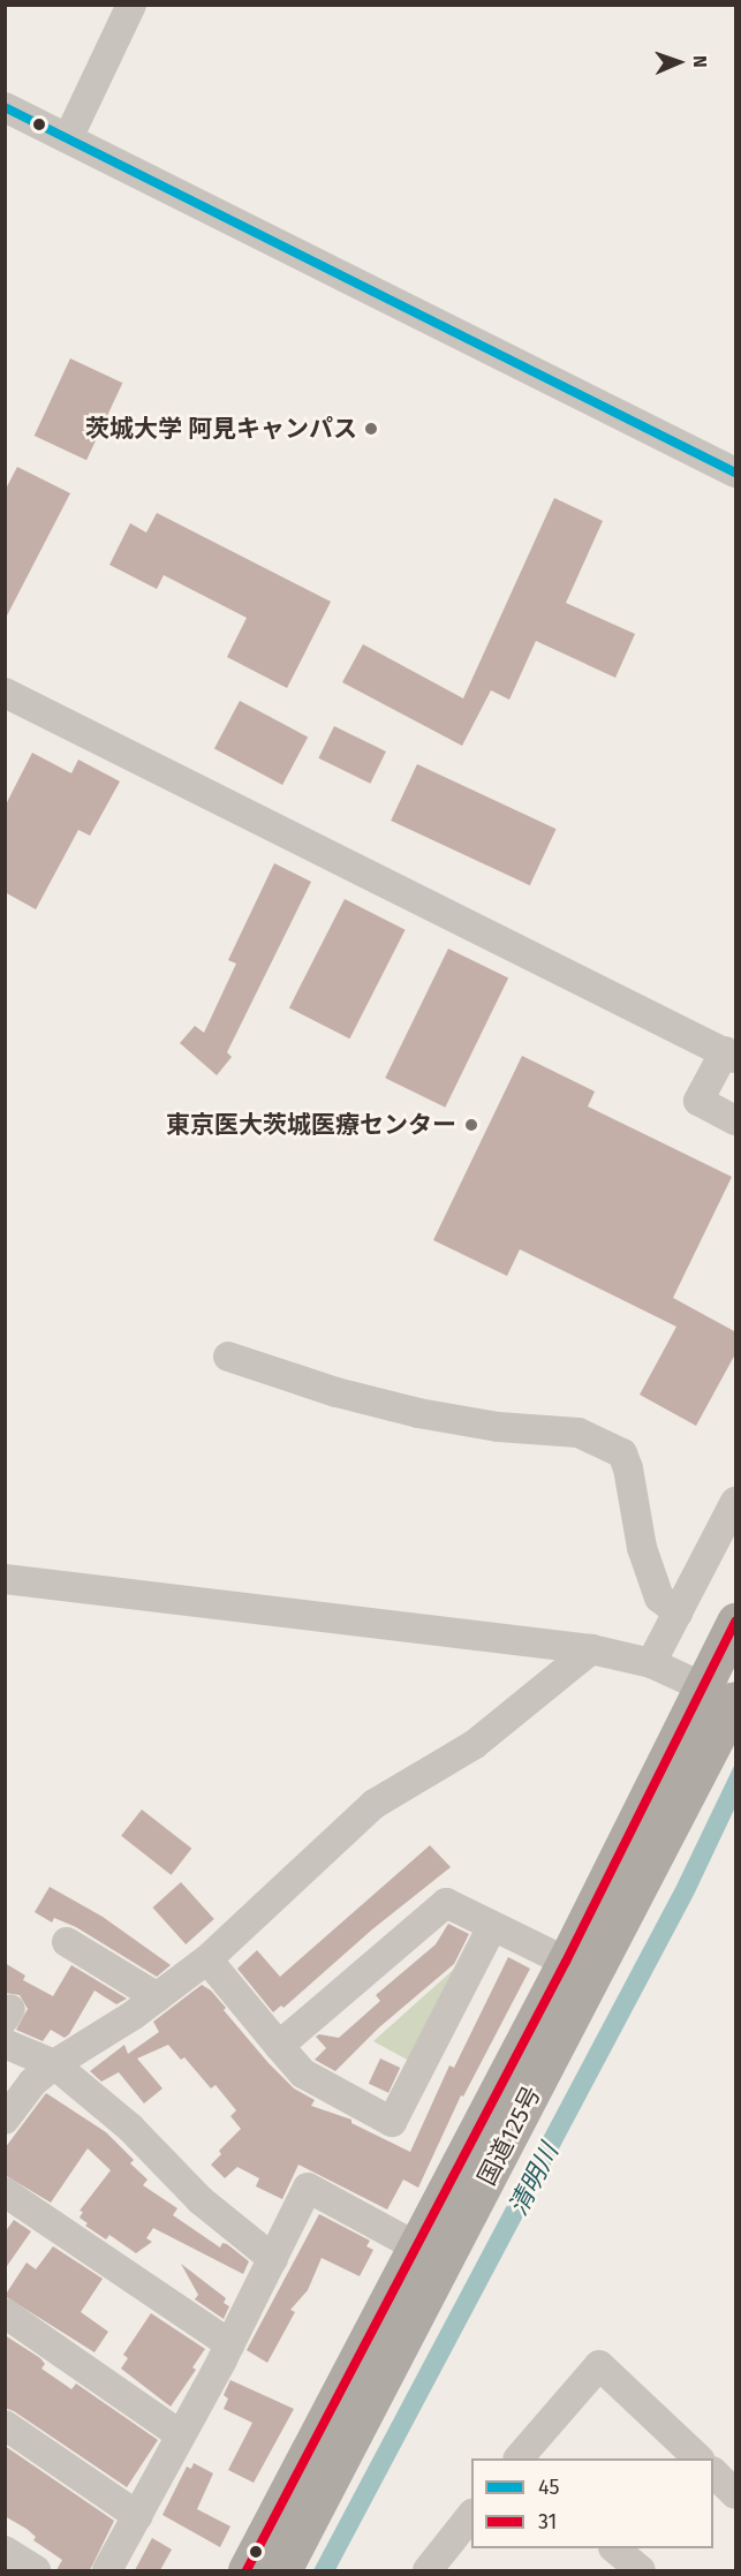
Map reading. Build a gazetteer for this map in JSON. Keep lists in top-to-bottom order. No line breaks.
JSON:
{"streets":{"highway":["国道125号"]},"water":["清明川"],"places":["茨城大学 阿見キャンパス","東京医大茨城医療センター"],"lines":["transit line 45","transit line 31"],"legend":["45","31"],"north":"right"}
